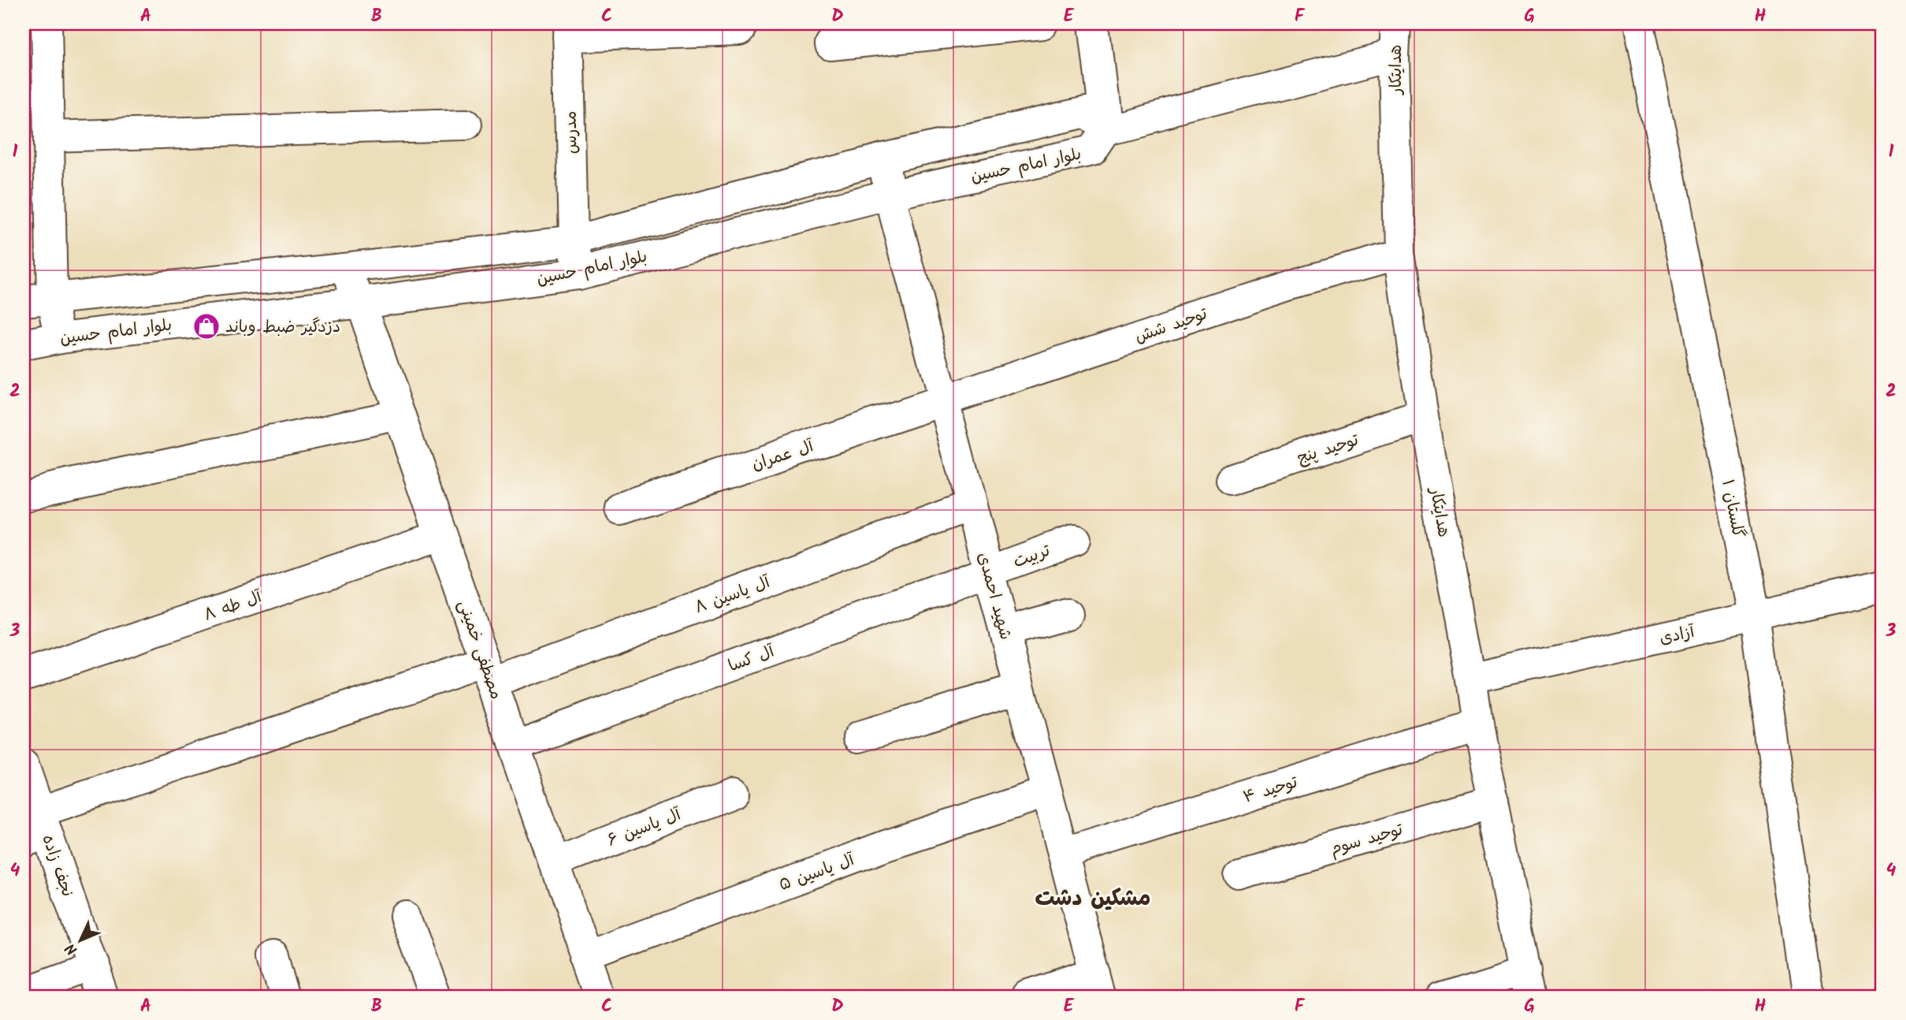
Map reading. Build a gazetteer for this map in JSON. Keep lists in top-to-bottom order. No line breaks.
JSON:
{"streets":{"street":["هدایتکار","مدرس","بلوار امام حسین","توحید شش","توحید پنج","آل عمران","گلستان ۱","تربیت","آل یاسین ۸","شهید احمدی","آل طه ۸","آزادی","مصطفی خمینی","آل کسا","توحید ۴","آل یاسین ۶","توحید سوم","نجف زاده","آل یاسین ۵"]},"crossings":[["هدایتکار","توحید شش"],["هدایتکار","توحید پنج"],["هدایتکار","آزادی"],["هدایتکار","توحید ۴"],["هدایتکار","توحید سوم"],["مدرس","بلوار امام حسین"],["بلوار امام حسین","شهید احمدی"],["بلوار امام حسین","مصطفی خمینی"],["توحید شش","آل عمران"],["توحید شش","شهید احمدی"],["آل عمران","شهید احمدی"],["گلستان ۱","آزادی"],["تربیت","شهید احمدی"],["تربیت","آل کسا"],["آل یاسین ۸","شهید احمدی"],["آل یاسین ۸","مصطفی خمینی"],["آل یاسین ۸","نجف زاده"],["شهید احمدی","آل کسا"],["شهید احمدی","توحید ۴"],["شهید احمدی","آل یاسین ۵"],["آل طه ۸","مصطفی خمینی"],["مصطفی خمینی","آل کسا"],["مصطفی خمینی","آل یاسین ۶"],["مصطفی خمینی","آل یاسین ۵"]],"districts":["مشکین دشت"],"places":{"shop":["دزدگیر ضبط وباند"]},"north":"bottom left","grid":{"columns":["A","B","C","D","E","F","G","H"],"rows":["1","2","3","4"]}}
